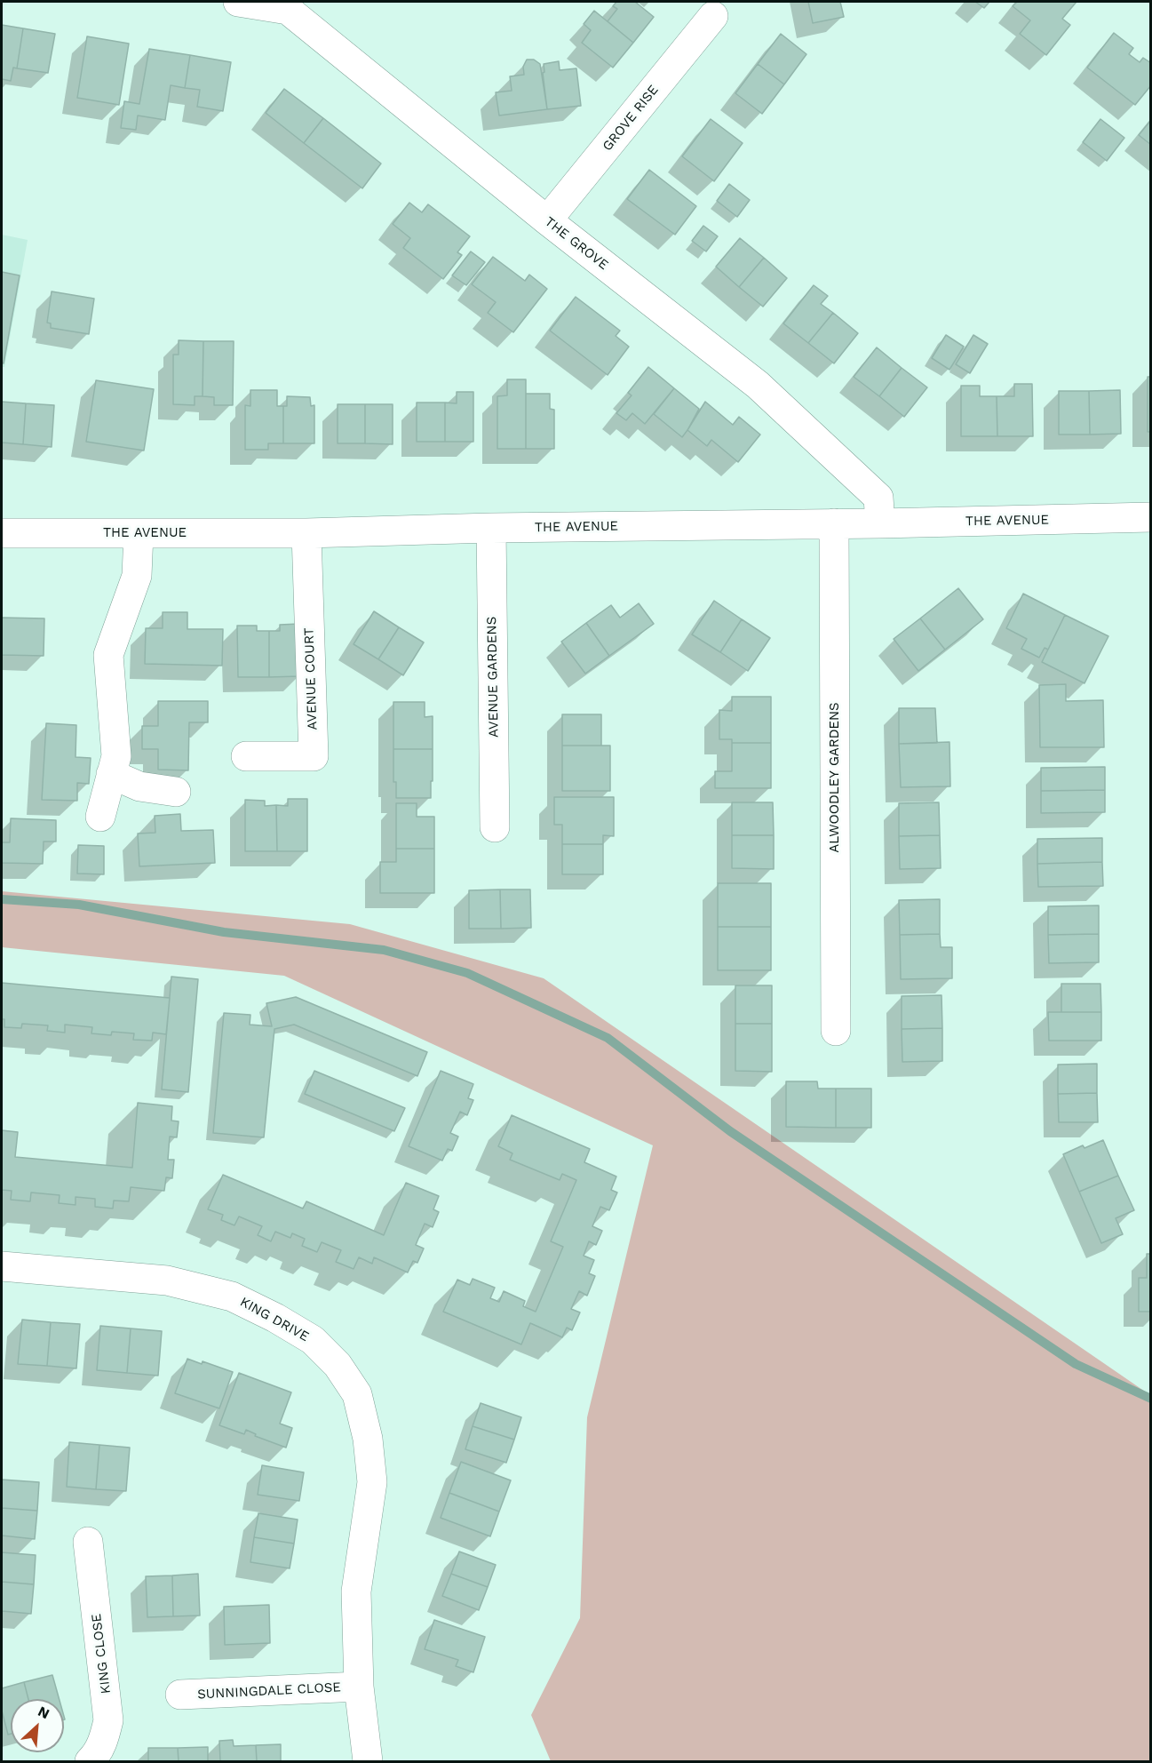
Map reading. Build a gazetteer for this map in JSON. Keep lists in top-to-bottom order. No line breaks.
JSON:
{"streets":{"street":["GROVE RISE","THE GROVE","THE AVENUE","AVENUE GARDENS","AVENUE COURT","ALWOODLEY GARDENS","KING DRIVE","KING CLOSE","SUNNINGDALE CLOSE"]},"crossings":[["GROVE RISE","THE GROVE"],["THE GROVE","THE AVENUE"],["THE AVENUE","AVENUE GARDENS"],["THE AVENUE","AVENUE COURT"],["THE AVENUE","ALWOODLEY GARDENS"],["KING DRIVE","SUNNINGDALE CLOSE"]],"north":"top right"}
